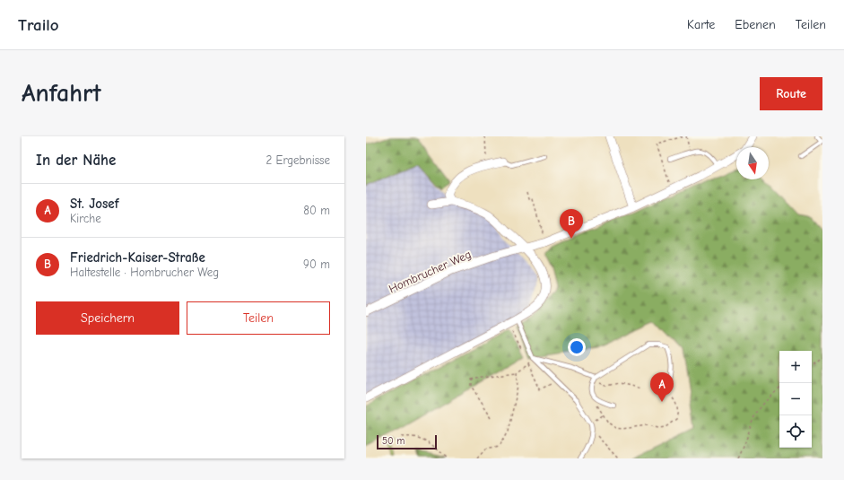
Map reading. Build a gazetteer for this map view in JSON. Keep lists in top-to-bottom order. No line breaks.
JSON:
{"streets":{"street":["Hombrucher Weg"]},"scale_bar":"50 m","north":"bottom","page":{"header":"Trailo","nav":["Karte","Ebenen","Teilen"],"buttons":["Route",["Speichern","Teilen"]],"title":"Anfahrt","heading":["In der Nähe","2 Ergebnisse"],"list":[{"mark":"A","name":"St. Josef","note":"Kirche","value":"80 m"},{"mark":"B","name":"Friedrich-Kaiser-Straße","note":"Haltestelle · Hombrucher Weg","value":"90 m"}],"pins":["B","A"],"map_buttons":["+","−"],"scale":"50 m"}}
